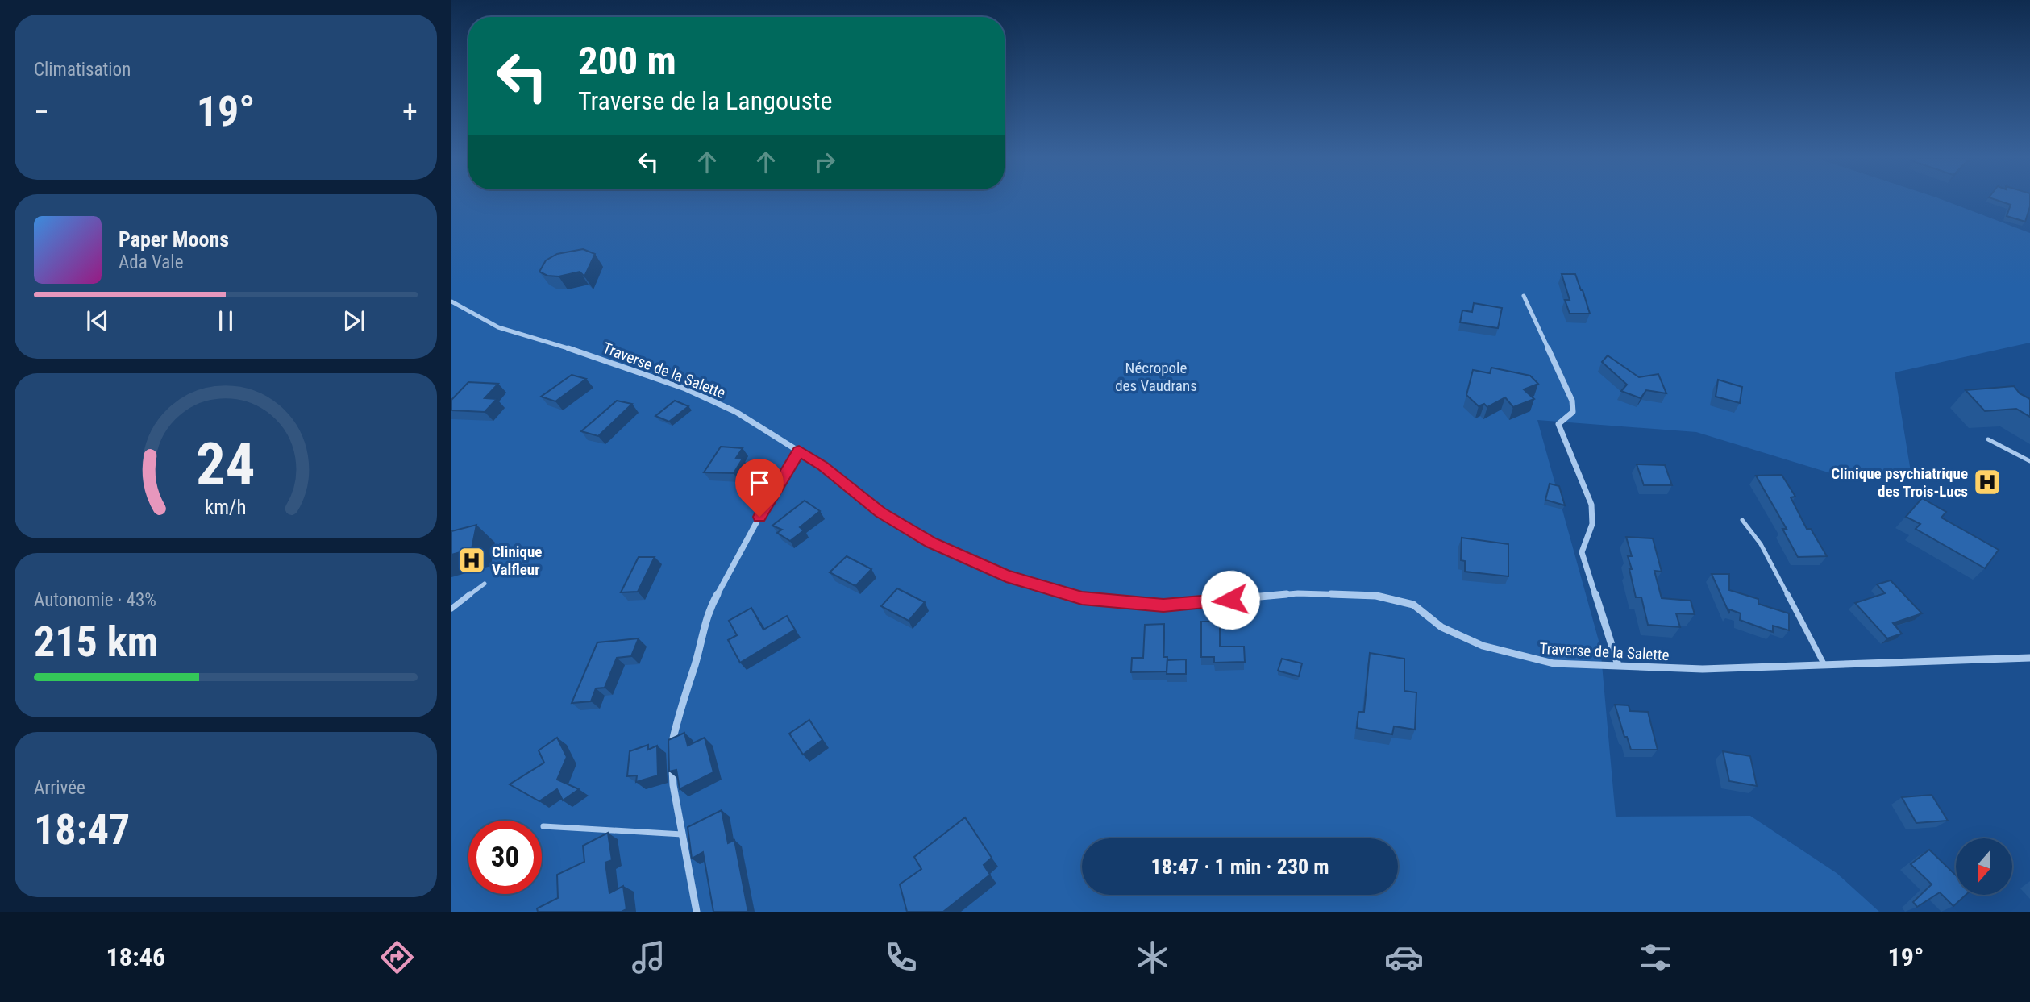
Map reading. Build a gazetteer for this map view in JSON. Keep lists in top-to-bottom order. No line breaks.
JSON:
{"streets":{"street":["Traverse de la Salette"]},"parks":["Nécropole des Vaudrans"],"places":{"hospital":["Clinique psychiatrique des Trois-Lucs","Clinique Valfleur"]},"north":"bottom","page":{"tile":["Climatisation",["Autonomie · 43%","215 km"],["Arrivée","18:47"]],"turn":["200 m","Traverse de la Langouste"],"heat":["−","19°","+"],"song":["Paper Moons","Ada Vale"],"limit":"30","trip":"18:47 · 1 min · 230 m","tabs":["18:46","19°"],"gauge":["24","km/h"]}}
